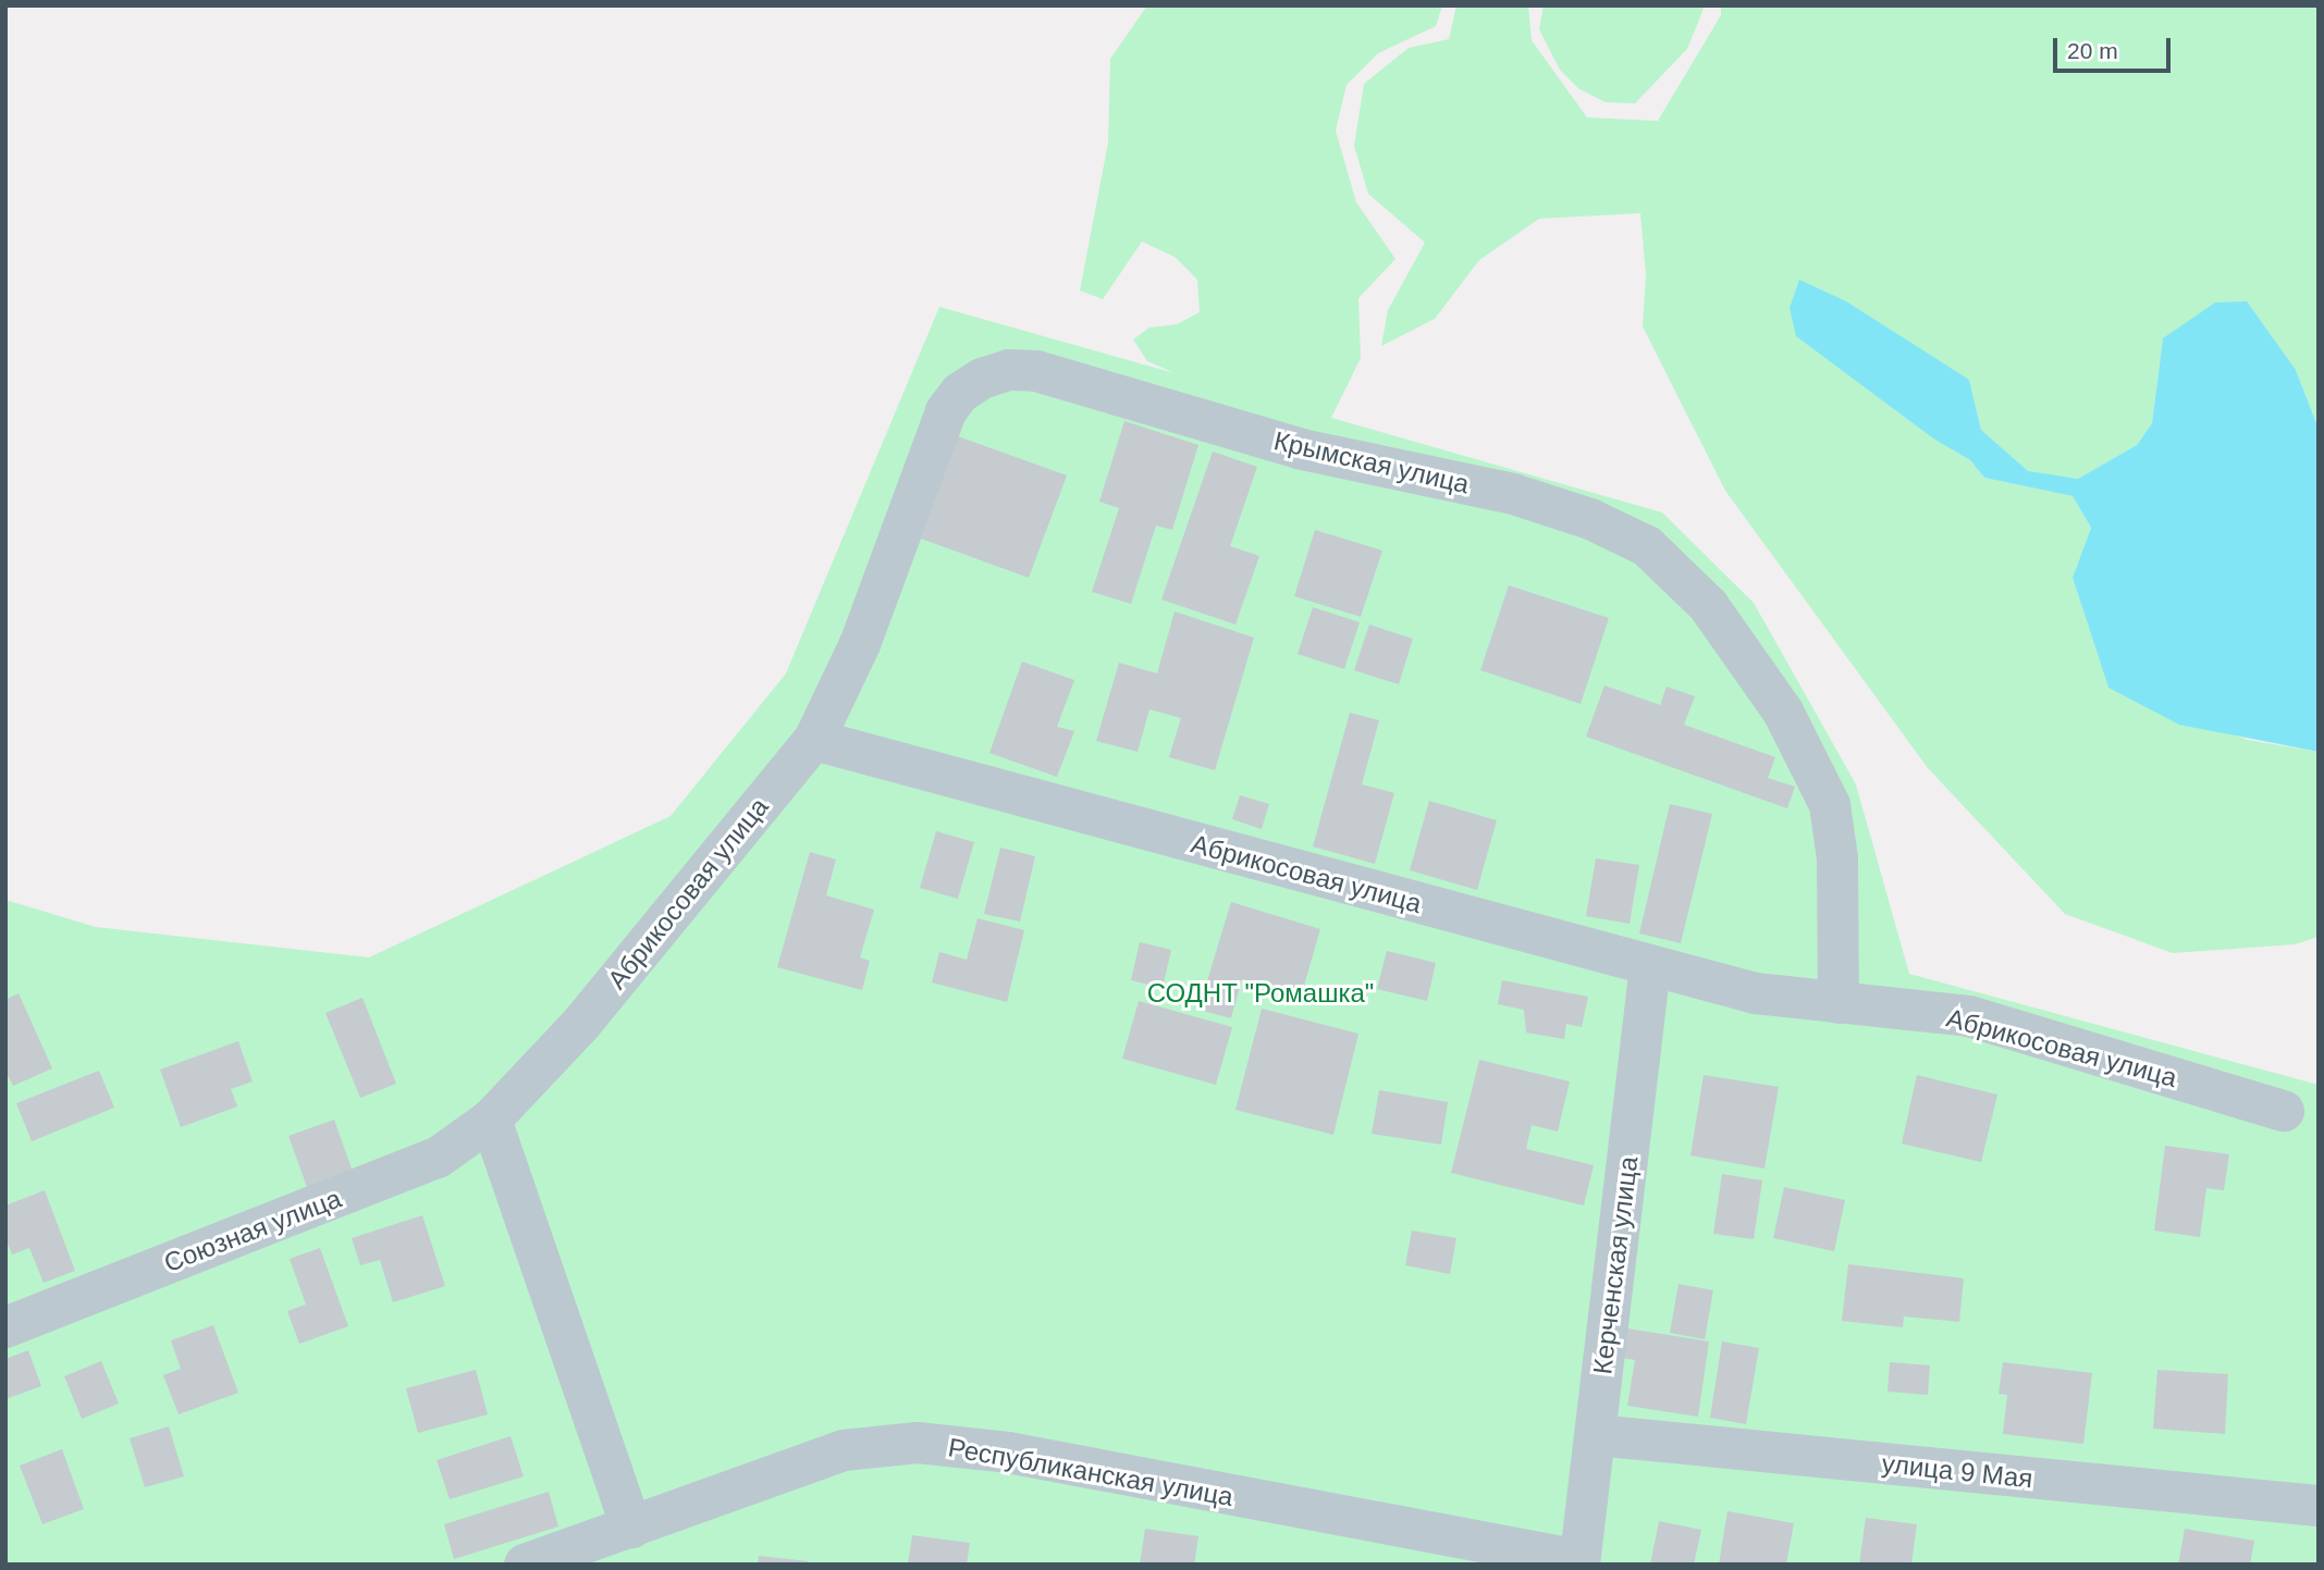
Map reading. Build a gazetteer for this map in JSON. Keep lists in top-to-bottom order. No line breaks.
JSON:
{"streets":{"street":["Крымская улица","Абрикосовая улица","Союзная улица","Керченская улица","улица 9 Мая","Республиканская улица"]},"crossings":[["Крымская улица","Абрикосовая улица"],["Абрикосовая улица","Союзная улица"],["Абрикосовая улица","Керченская улица"],["Керченская улица","улица 9 Мая"],["Керченская улица","Республиканская улица"]],"parks":["СОДНТ \"Ромашка\""],"scale_bar":"20 m"}
